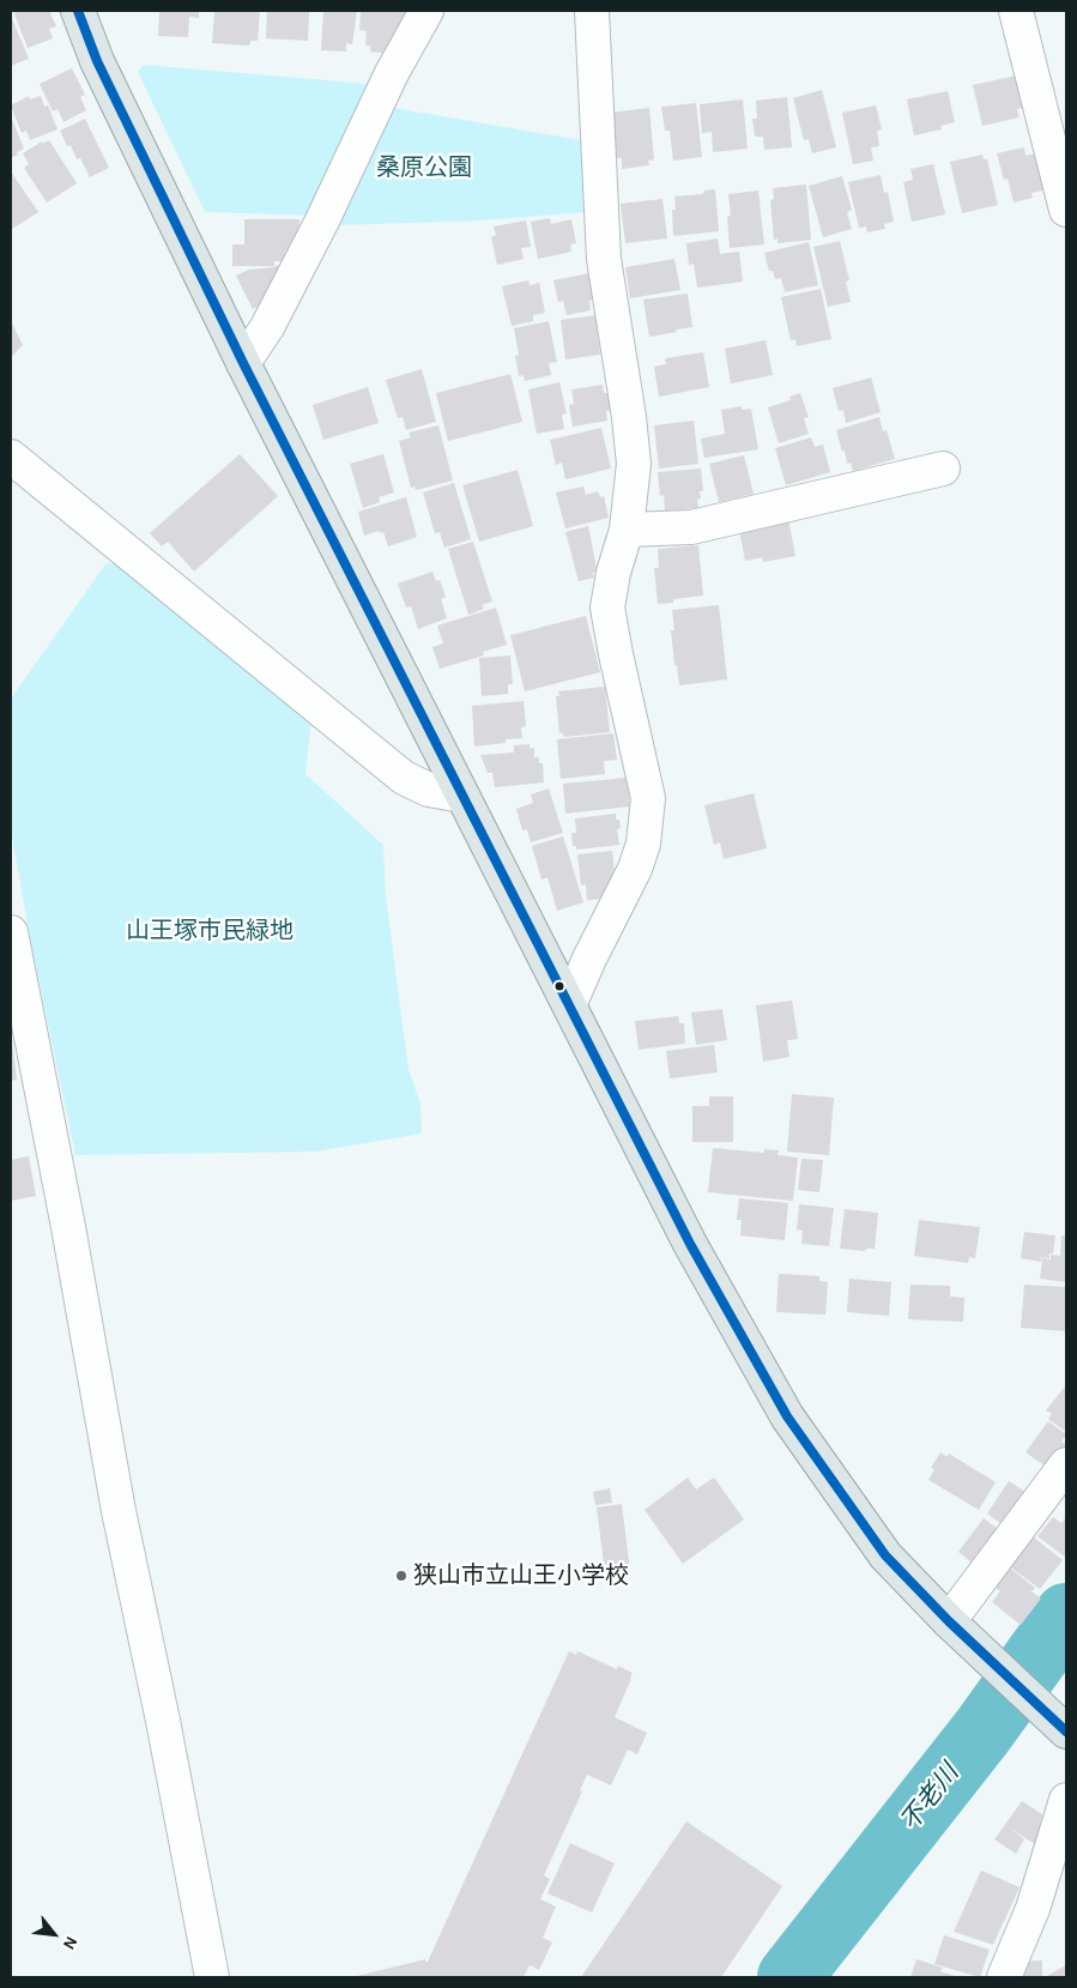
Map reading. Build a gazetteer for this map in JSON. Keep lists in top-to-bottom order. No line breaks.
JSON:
{"water":["不老川"],"parks":["桑原公園","山王塚市民緑地"],"places":["狭山市立山王小学校"],"north":"bottom right"}
